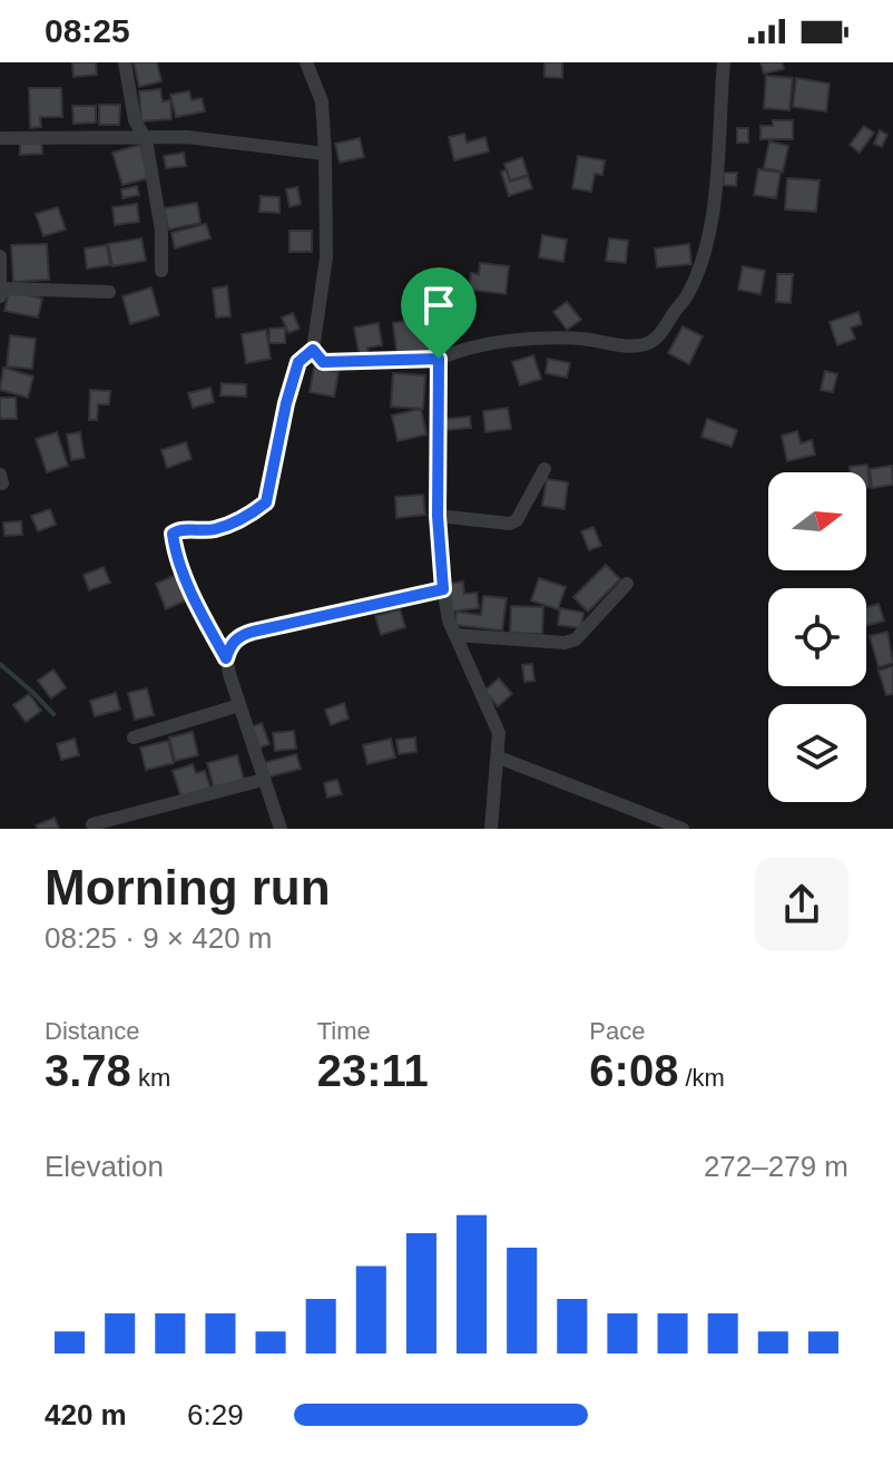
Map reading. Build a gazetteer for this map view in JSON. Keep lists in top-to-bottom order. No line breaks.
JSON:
{"north":"right","page":{"status":"08:25","heading":["Morning run","08:25 · 9 × 420 m"],"stats":[["Distance","3.78 km"],["Time","23:11"],["Pace","6:08 /km"]],"chart":["Elevation","272–279 m"],"list":[{"name":"420 m","note":"6:29"}]}}
